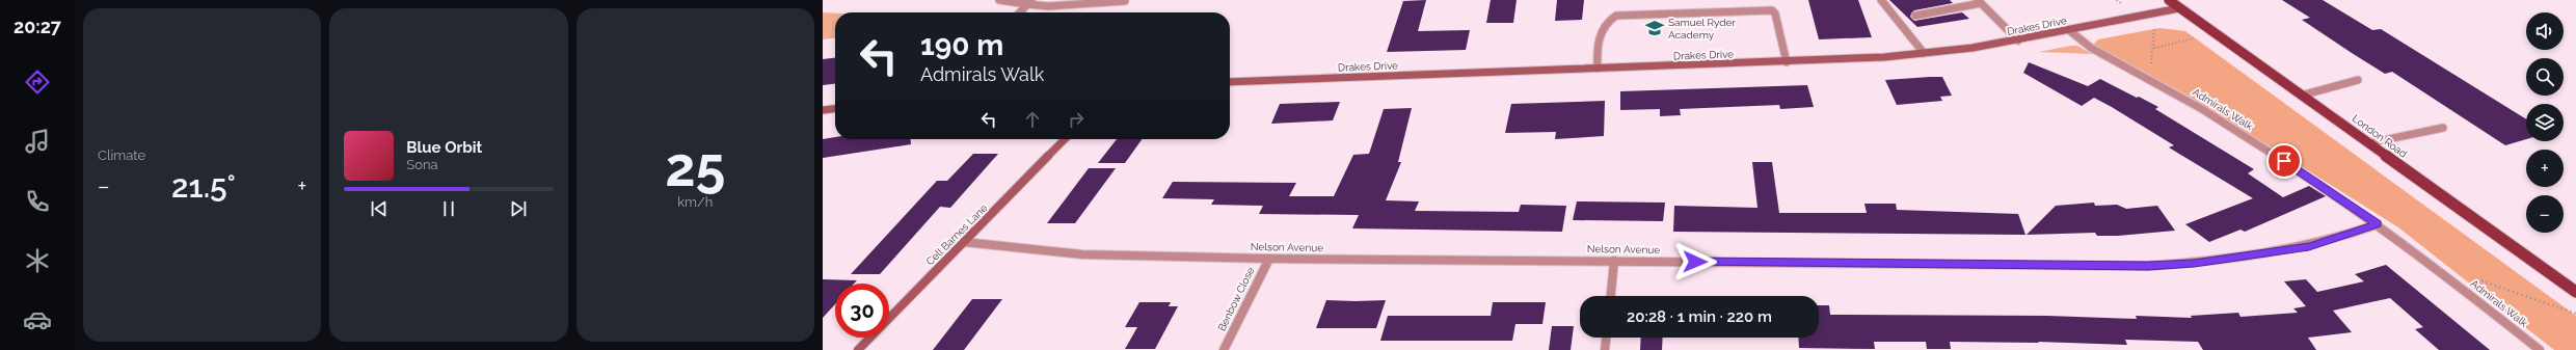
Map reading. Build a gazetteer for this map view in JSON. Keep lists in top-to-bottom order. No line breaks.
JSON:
{"streets":{"main road":["London Road"],"street":["Drakes Drive","Admirals Walk","Cell Barnes Lane","Nelson Avenue","Benbow Close"]},"crossings":[["Drakes Drive","Admirals Walk"],["Drakes Drive","London Road"],["Admirals Walk","Nelson Avenue"],["Cell Barnes Lane","Nelson Avenue"],["Nelson Avenue","Benbow Close"]],"places":{"school or university":["Samuel Ryder Academy"]},"page":{"tabs":"20:27","tile":["Climate",["25","km/h"]],"map_buttons":["+","−"],"turn":["190 m","Admirals Walk"],"song":["Blue Orbit","Sona"],"heat":["−","21.5°","+"],"limit":"30","trip":"20:28 · 1 min · 220 m"}}
